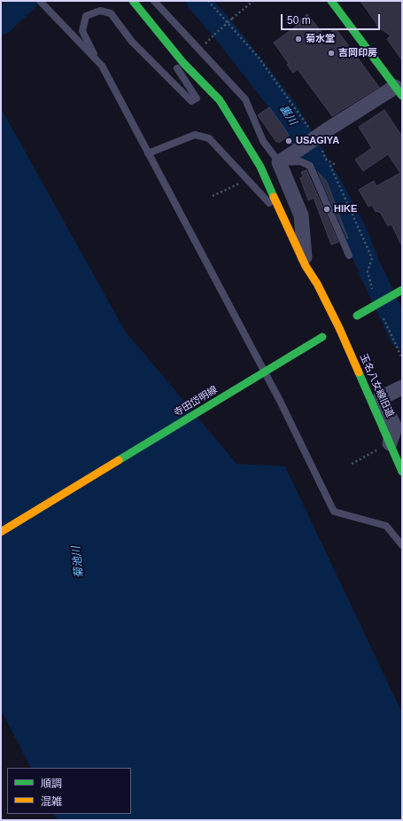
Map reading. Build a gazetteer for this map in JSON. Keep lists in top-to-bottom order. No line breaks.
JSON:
{"streets":{"street":["玉名八女線旧道","寺田岱明線"]},"crossings":[["玉名八女線旧道","寺田岱明線"]],"water":["裏川","菊池川"],"places":["菊水堂","吉岡印房","USAGIYA","HIKE"],"legend":["順調","混雑"],"scale_bar":"50 m"}
